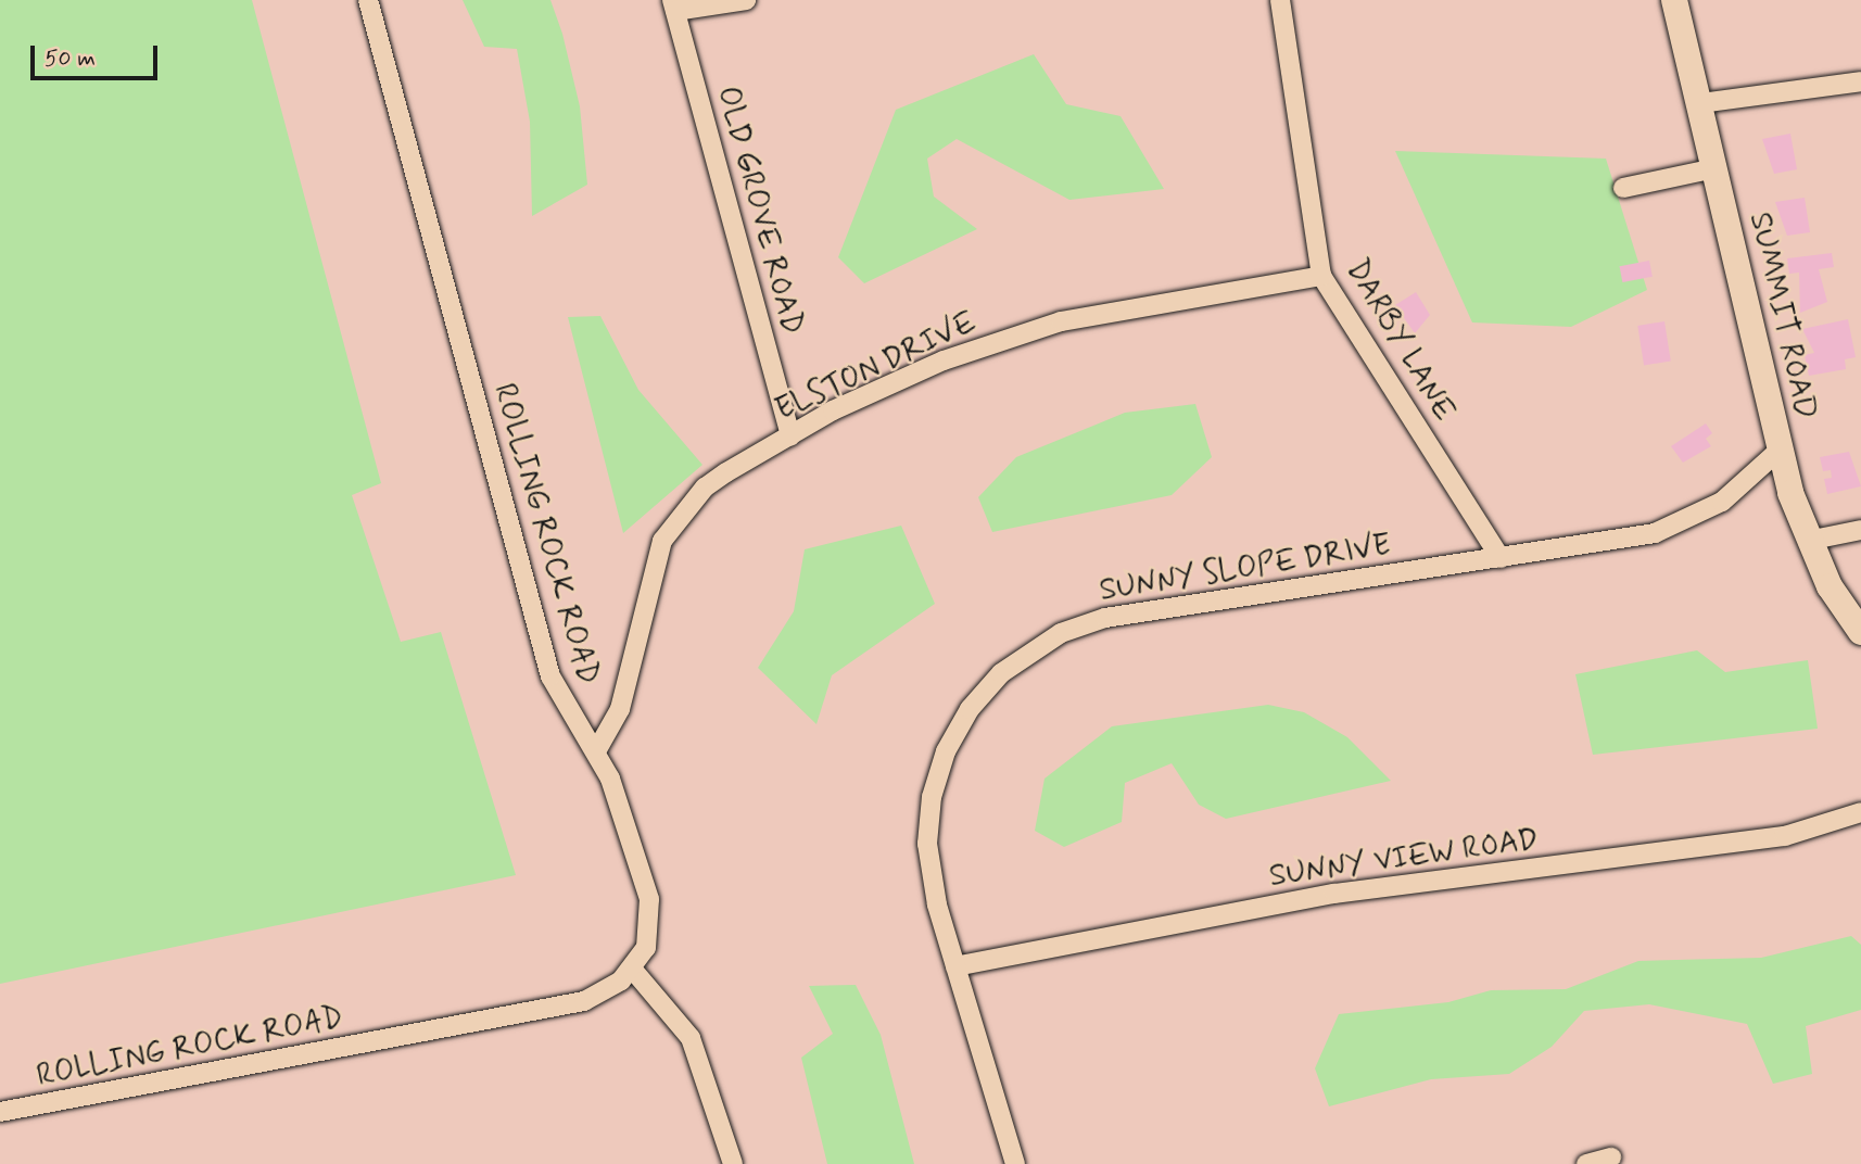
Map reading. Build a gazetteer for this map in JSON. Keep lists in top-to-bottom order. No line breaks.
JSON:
{"streets":{"main road":["SUMMIT ROAD"],"street":["OLD GROVE ROAD","DARBY LANE","ELSTON DRIVE","ROLLING ROCK ROAD","SUNNY SLOPE DRIVE","SUNNY VIEW ROAD"]},"crossings":[["OLD GROVE ROAD","ELSTON DRIVE"],["SUMMIT ROAD","SUNNY SLOPE DRIVE"],["DARBY LANE","ELSTON DRIVE"],["DARBY LANE","SUNNY SLOPE DRIVE"],["ELSTON DRIVE","ROLLING ROCK ROAD"],["SUNNY SLOPE DRIVE","SUNNY VIEW ROAD"]],"scale_bar":"50 m"}
